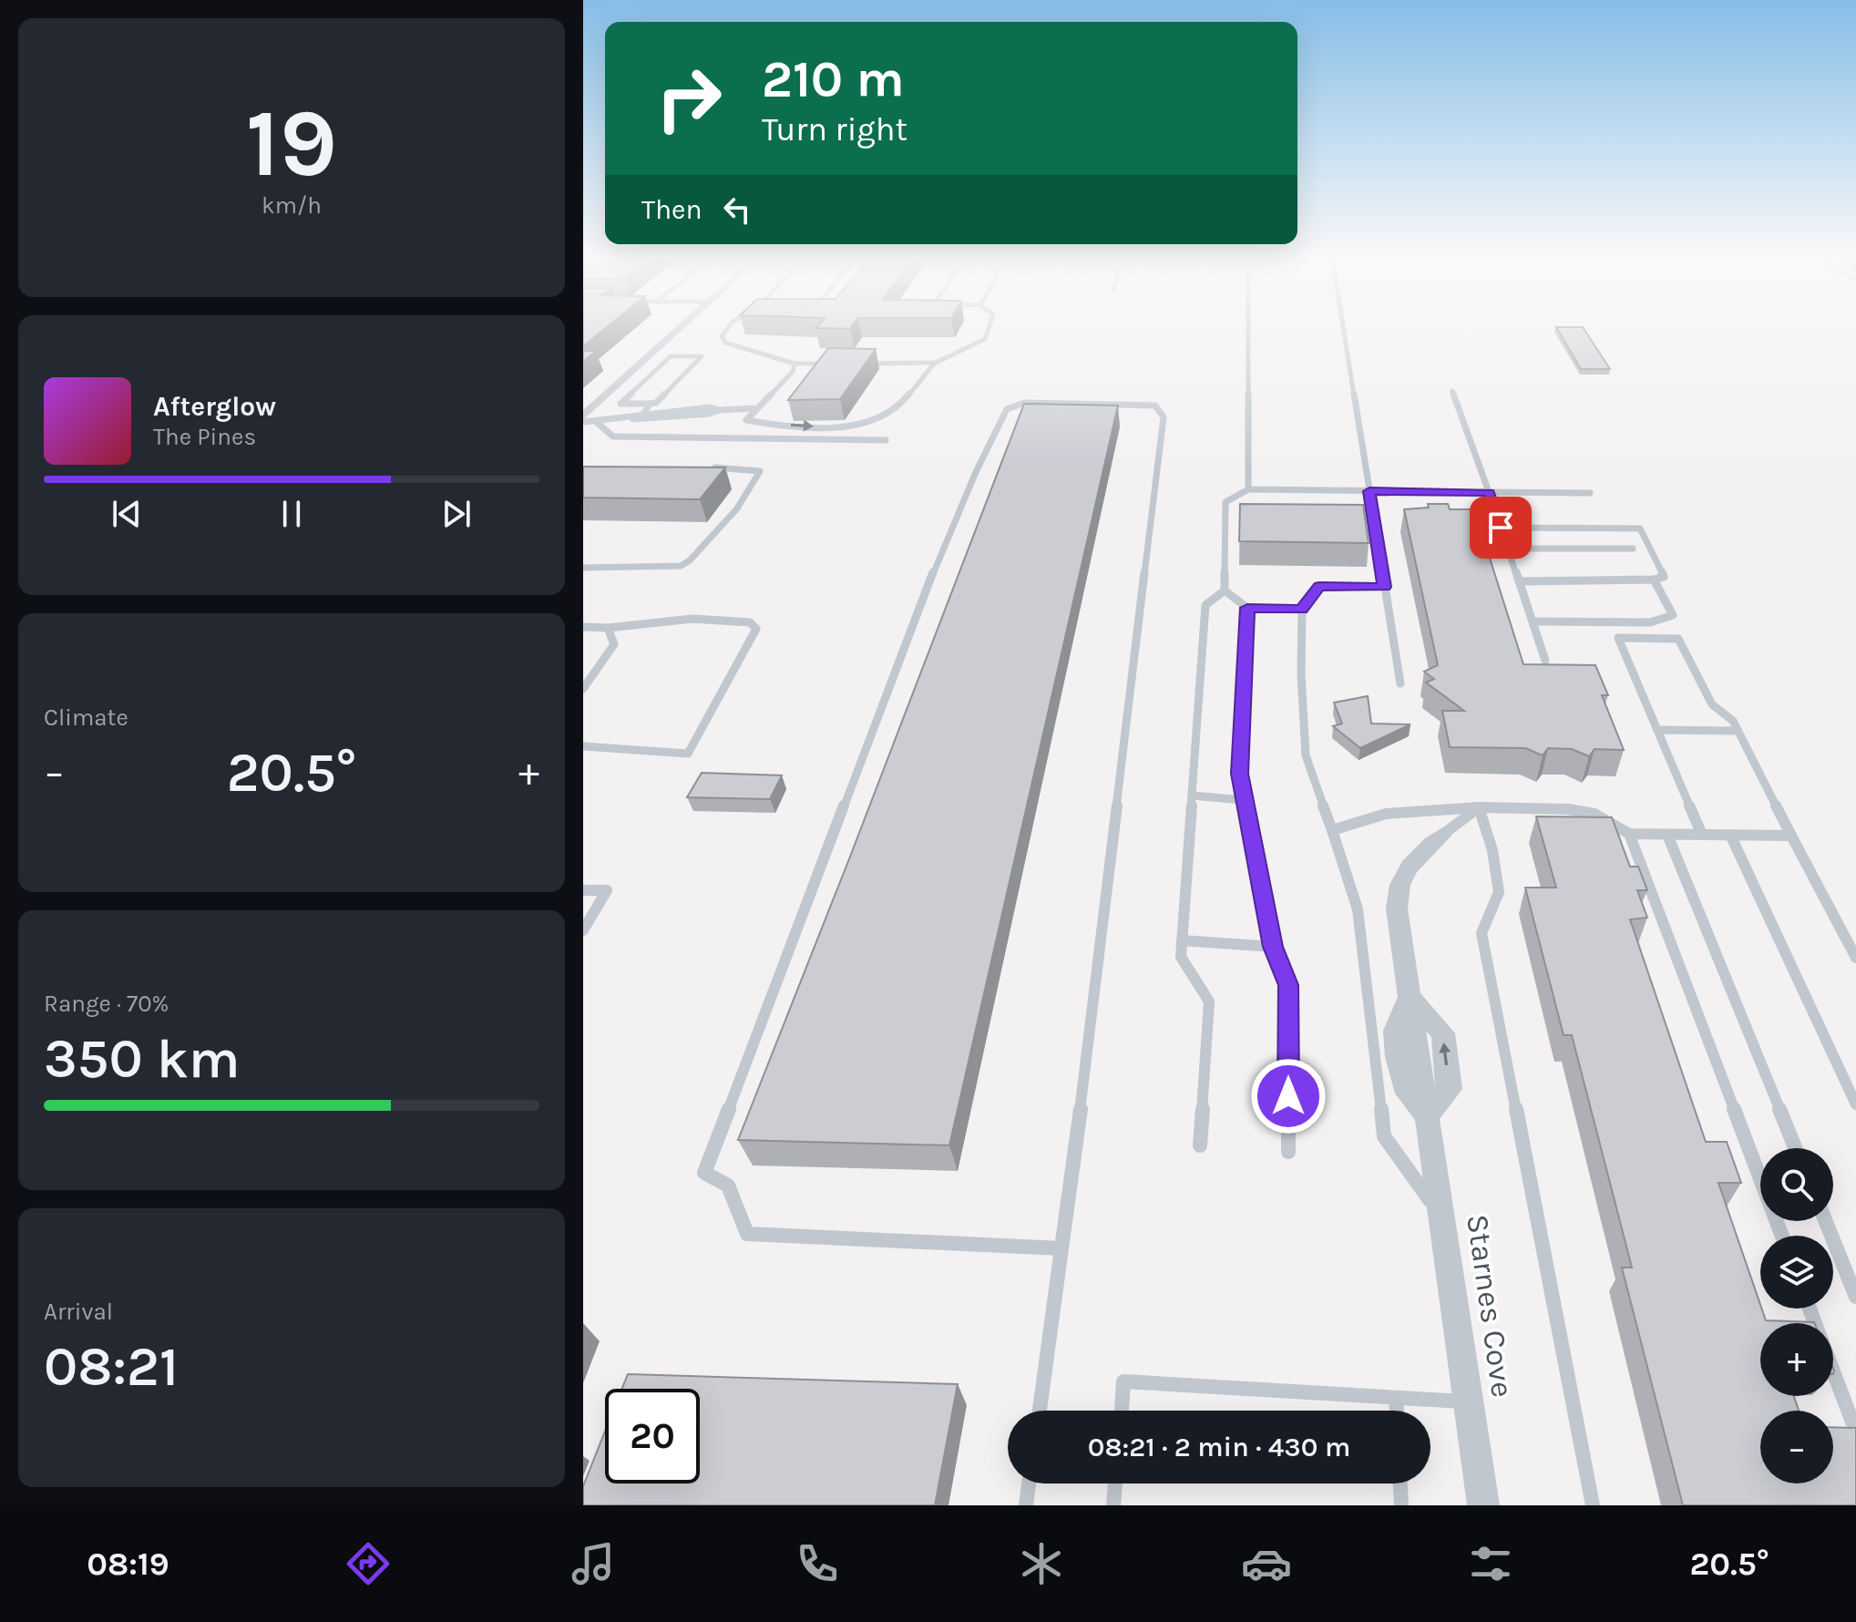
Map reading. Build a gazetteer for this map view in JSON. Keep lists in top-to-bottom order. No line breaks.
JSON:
{"streets":{"street":["Starnes Cove"]},"page":{"tile":[["19","km/h"],"Climate",["Range · 70%","350 km"],["Arrival","08:21"]],"turn":["210 m","Turn right"],"then":"Then","song":["Afterglow","The Pines"],"heat":["−","20.5°","+"],"map_buttons":["+","−"],"limit":"20","trip":"08:21 · 2 min · 430 m","tabs":["08:19","20.5°"]}}
